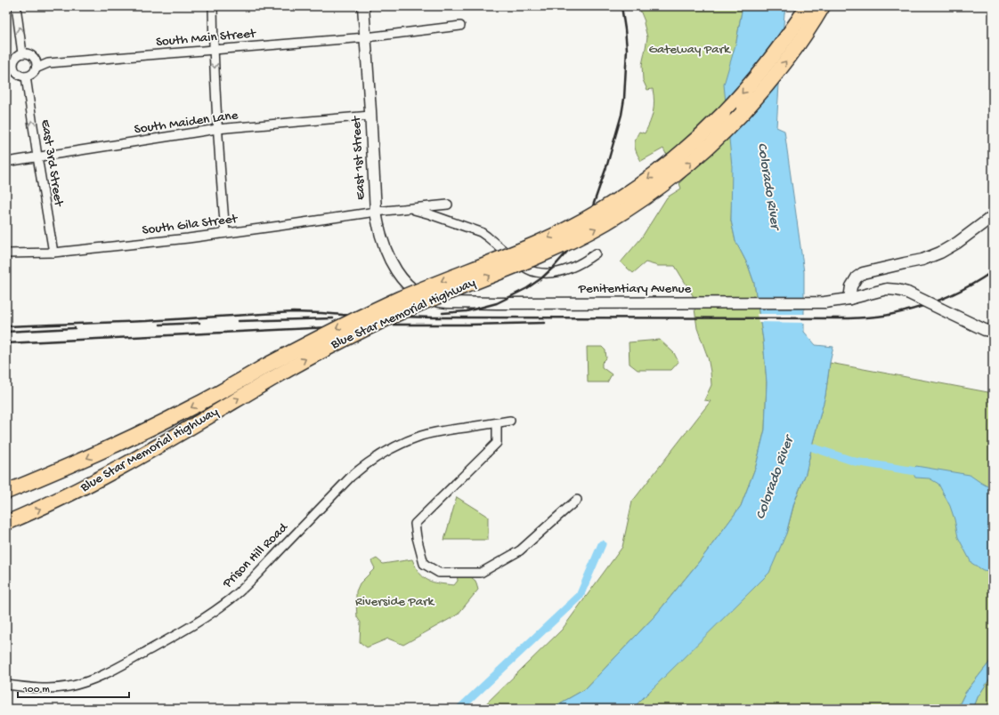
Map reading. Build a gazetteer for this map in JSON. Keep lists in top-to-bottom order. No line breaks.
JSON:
{"streets":{"highway":["Blue Star Memorial Highway"],"street":["South Main Street","South Maiden Lane","East 1st Street","East 3rd Street","South Gila Street","Penitentiary Avenue","Prison Hill Road"]},"crossings":[["South Main Street","East 1st Street"],["South Main Street","East 3rd Street"],["South Maiden Lane","East 1st Street"],["South Maiden Lane","East 3rd Street"],["East 1st Street","South Gila Street"],["East 1st Street","Penitentiary Avenue"],["East 3rd Street","South Gila Street"]],"one_way":["East 3rd Street"],"water":["Colorado River"],"parks":["Gateway Park","Riverside Park"],"scale_bar":"100 m"}
